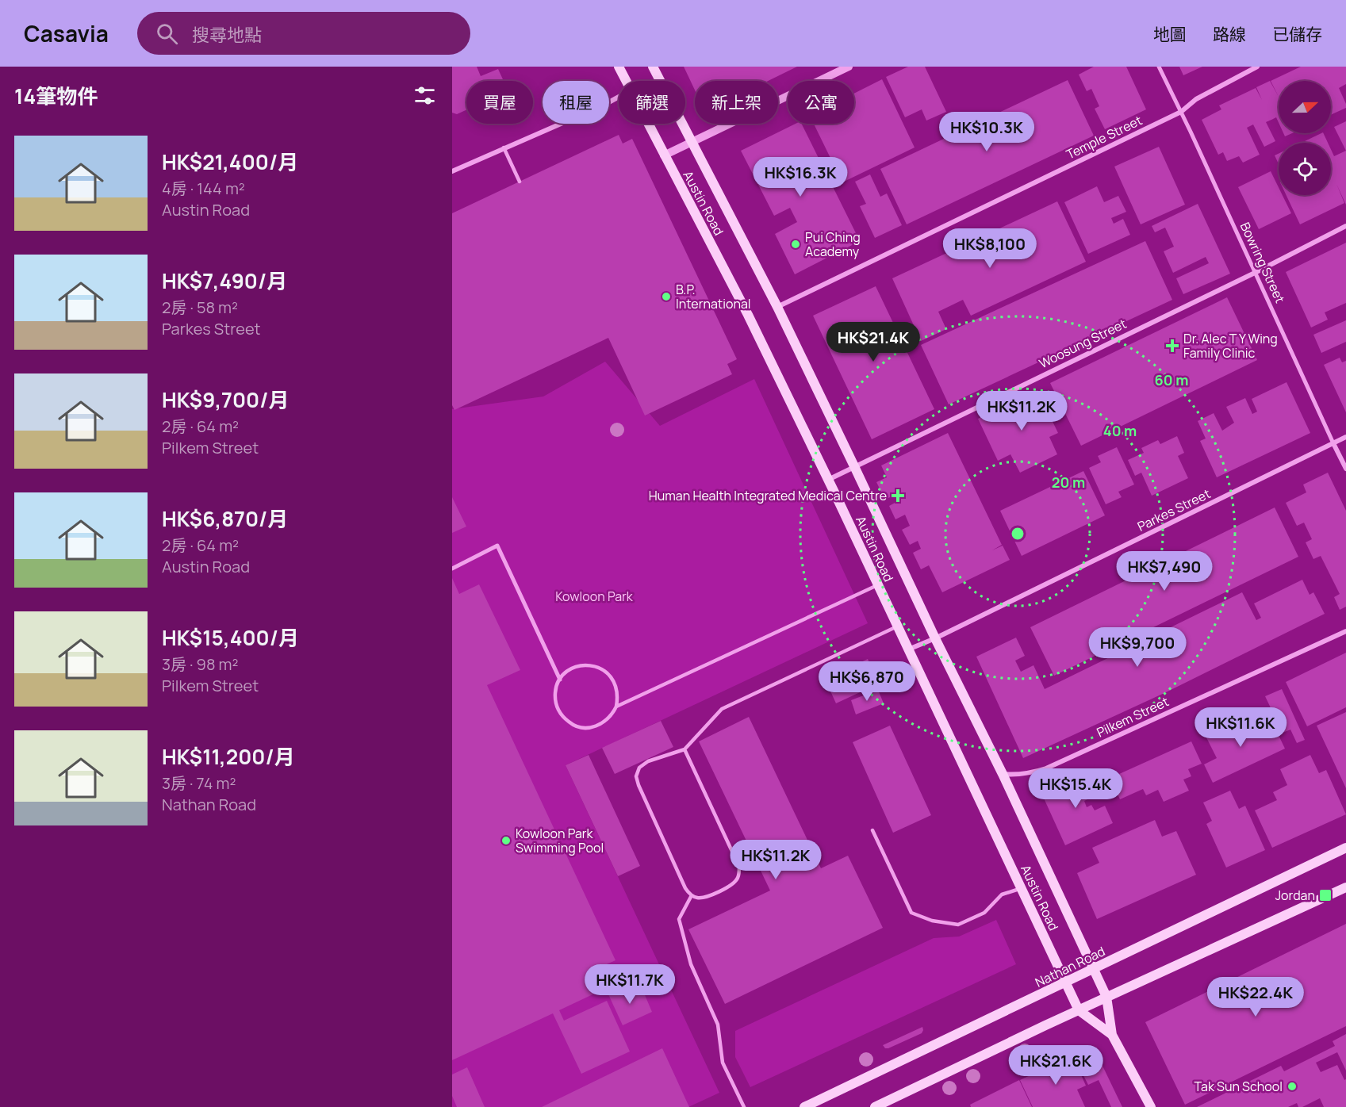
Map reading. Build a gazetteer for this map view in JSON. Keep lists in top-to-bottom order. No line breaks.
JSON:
{"streets":{"main road":["Austin Road","Nathan Road"],"street":["Temple Street","Bowring Street","Woosung Street","Parkes Street","Pilkem Street"]},"crossings":[["Temple Street","Austin Road"],["Temple Street","Bowring Street"],["Austin Road","Woosung Street"],["Austin Road","Parkes Street"],["Austin Road","Pilkem Street"],["Austin Road","Nathan Road"],["Bowring Street","Woosung Street"],["Bowring Street","Parkes Street"]],"parks":["Kowloon Park"],"places":{"other":["Pui Ching Academy","B.P. International","Kowloon Park Swimming Pool","Tak Sun School"],"health":["Dr. Alec T Y Wing Family Clinic","Human Health Integrated Medical Centre"],"transit":["Jordan"]},"north":"right","page":{"header":"Casavia","search":"搜尋地點","nav":["地圖","路線","已儲存"],"heading":"14筆物件","chip":["買屋","租屋","篩選","新上架","公寓"],"price":["HK$10.3K","HK$16.3K","HK$8,100","HK$21.4K","HK$11.2K","HK$7,490","HK$9,700","HK$6,870","HK$11.6K","HK$15.4K","HK$11.2K","HK$11.7K","HK$22.4K","HK$21.6K"],"list":[{"name":"HK$21,400/月","note":"4房 · 144 m² · Austin Road"},{"name":"HK$7,490/月","note":"2房 · 58 m² · Parkes Street"},{"name":"HK$9,700/月","note":"2房 · 64 m² · Pilkem Street"},{"name":"HK$6,870/月","note":"2房 · 64 m² · Austin Road"},{"name":"HK$15,400/月","note":"3房 · 98 m² · Pilkem Street"},{"name":"HK$11,200/月","note":"3房 · 74 m² · Nathan Road"}]},"rings":["60 m","40 m","20 m"]}
